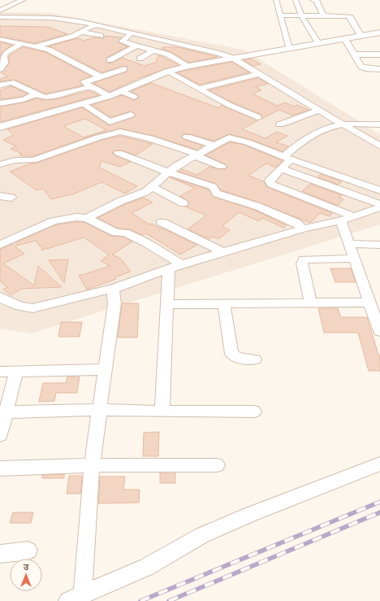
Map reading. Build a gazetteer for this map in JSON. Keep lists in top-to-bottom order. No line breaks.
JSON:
{"north":"top"}
